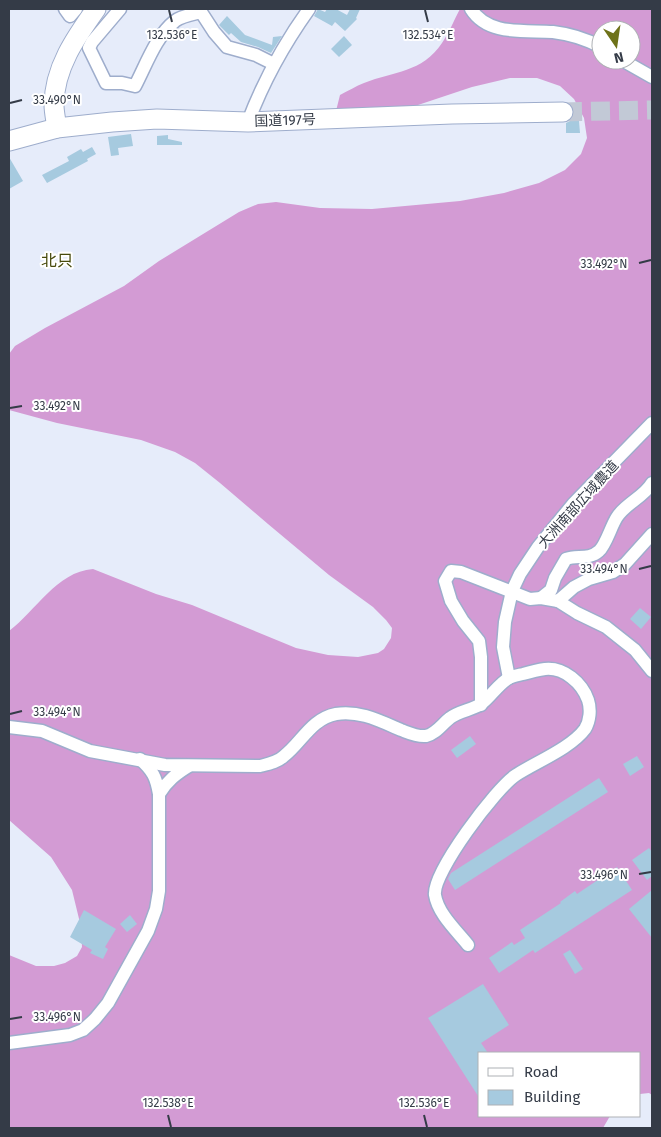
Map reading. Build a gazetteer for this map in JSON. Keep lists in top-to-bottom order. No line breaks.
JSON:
{"streets":{"highway":["国道197号"],"street":["大洲南部広域農道"]},"districts":["北只"],"legend":["Road","Building"],"north":"bottom","coordinates":["132.536°E","132.534°E","33.490°N","33.492°N","33.494°N","33.496°N","132.538°E"]}
